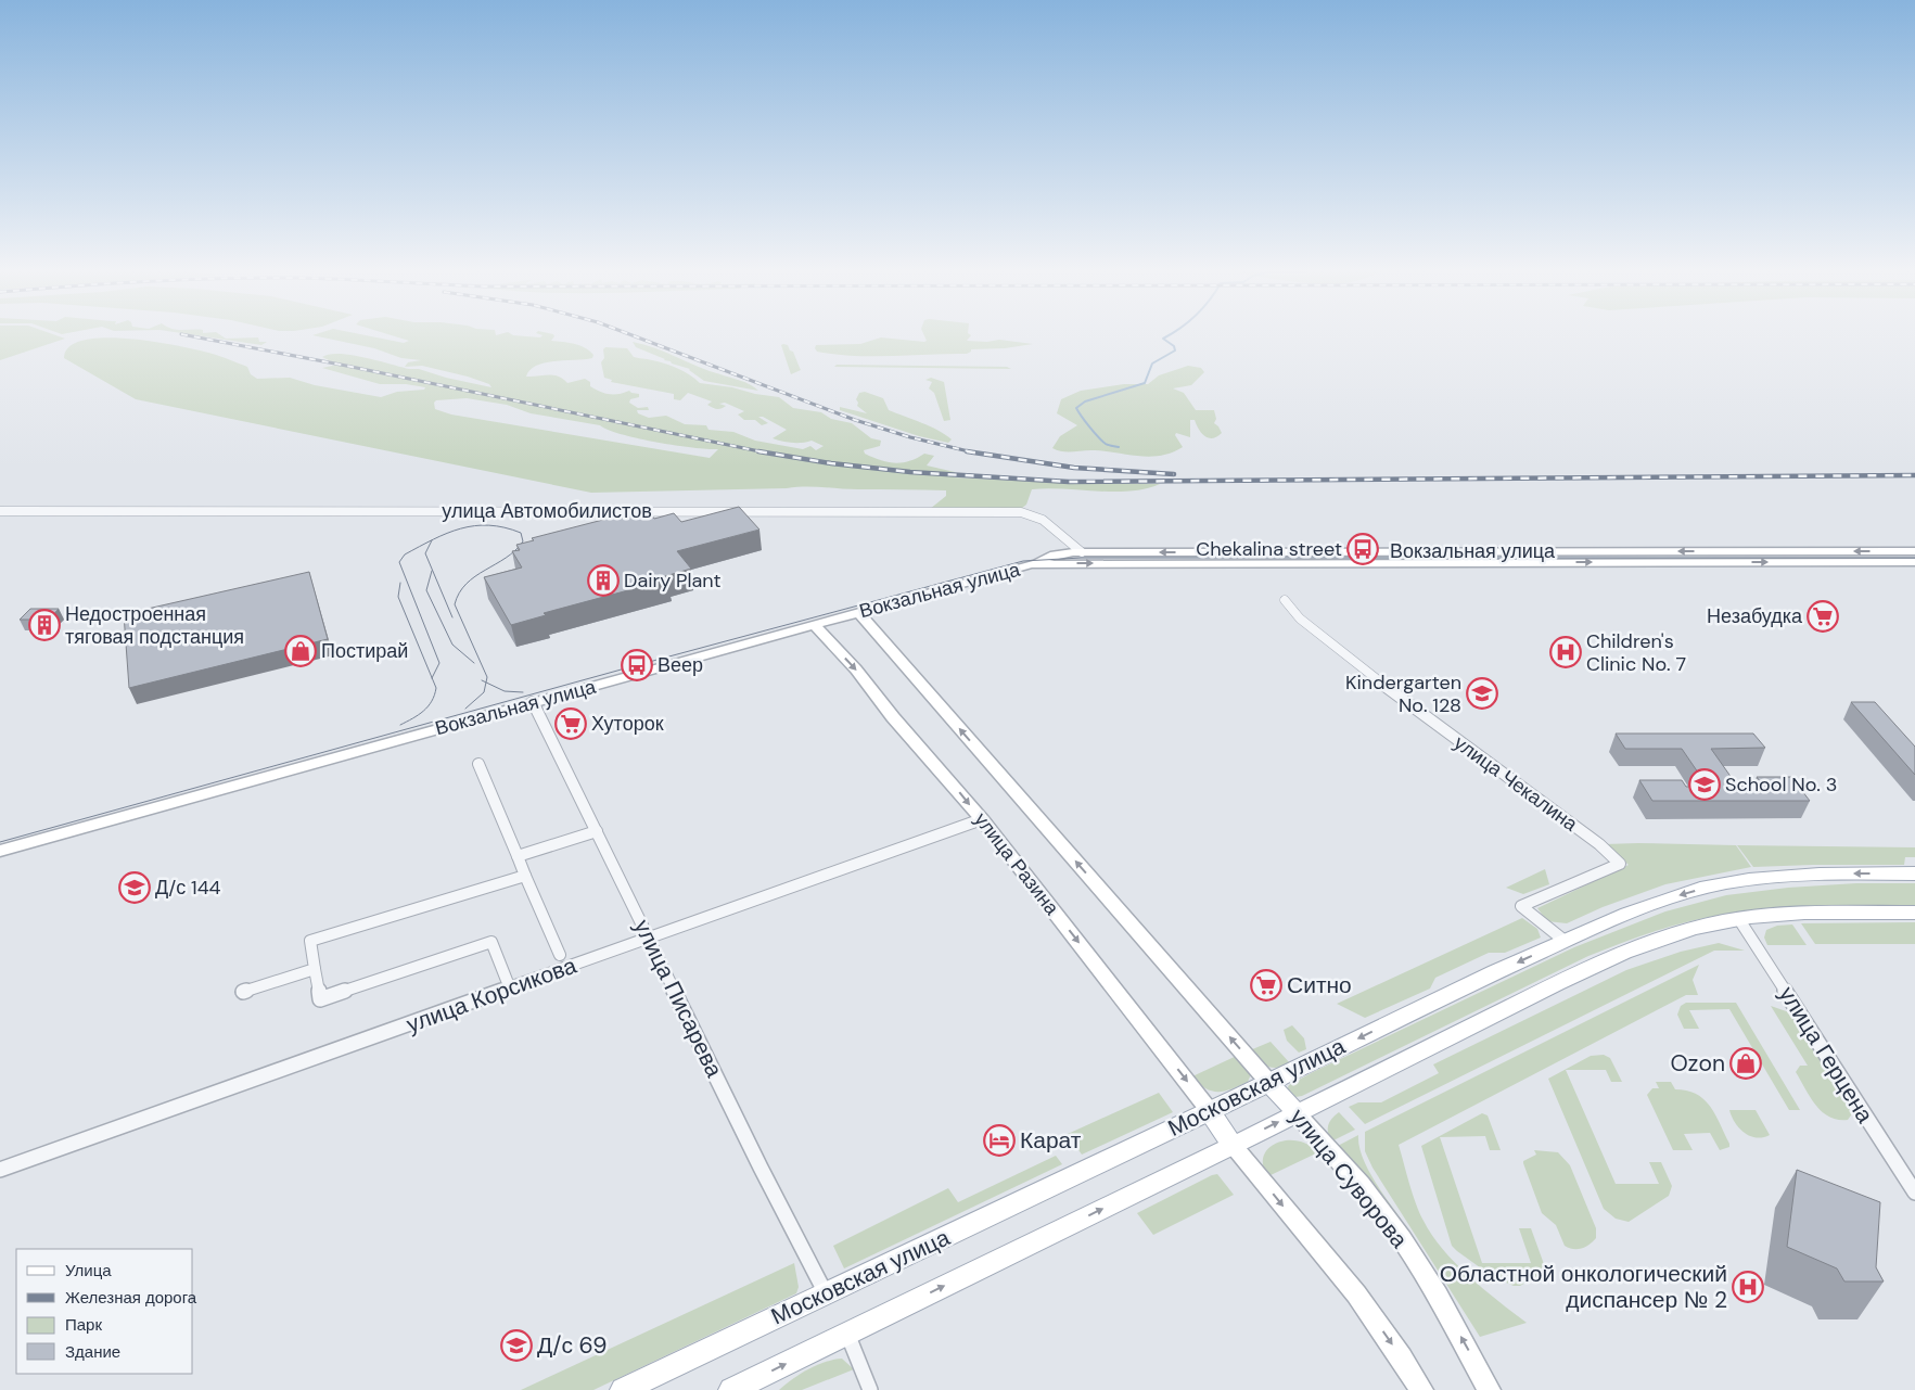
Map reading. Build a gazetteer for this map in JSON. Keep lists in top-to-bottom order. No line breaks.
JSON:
{"streets":{"main road":["Вокзальная улица","улица Разина","Московская улица","улица Суворова"],"street":["улица Автомобилистов","улица Чекалина","улица Корсикова","улица Писарева","улица Герцена"]},"crossings":[["улица Автомобилистов","Вокзальная улица"],["Вокзальная улица","улица Разина"],["Вокзальная улица","улица Писарева"],["улица Чекалина","Московская улица"],["улица Разина","улица Корсикова"],["улица Разина","Московская улица"],["улица Корсикова","улица Писарева"],["улица Писарева","Московская улица"],["улица Герцена","Московская улица"],["Московская улица","улица Суворова"]],"places":{"bus stop":["Chekalina street","Веер"],"building":["Dairy Plant","Недостроенная тяговая подстанция"],"supermarket":["Незабудка","Хуторок","Ситно"],"shop":["Постирай","Ozon"],"hospital":["Children's Clinic No. 7","Областной онкологический диспансер № 2"],"school or university":["Kindergarten No. 128","School No. 3","Д/с 144","Д/с 69"],"hotel":["Карат"]},"legend":["Улица","Железная дорога","Парк","Здание"]}
